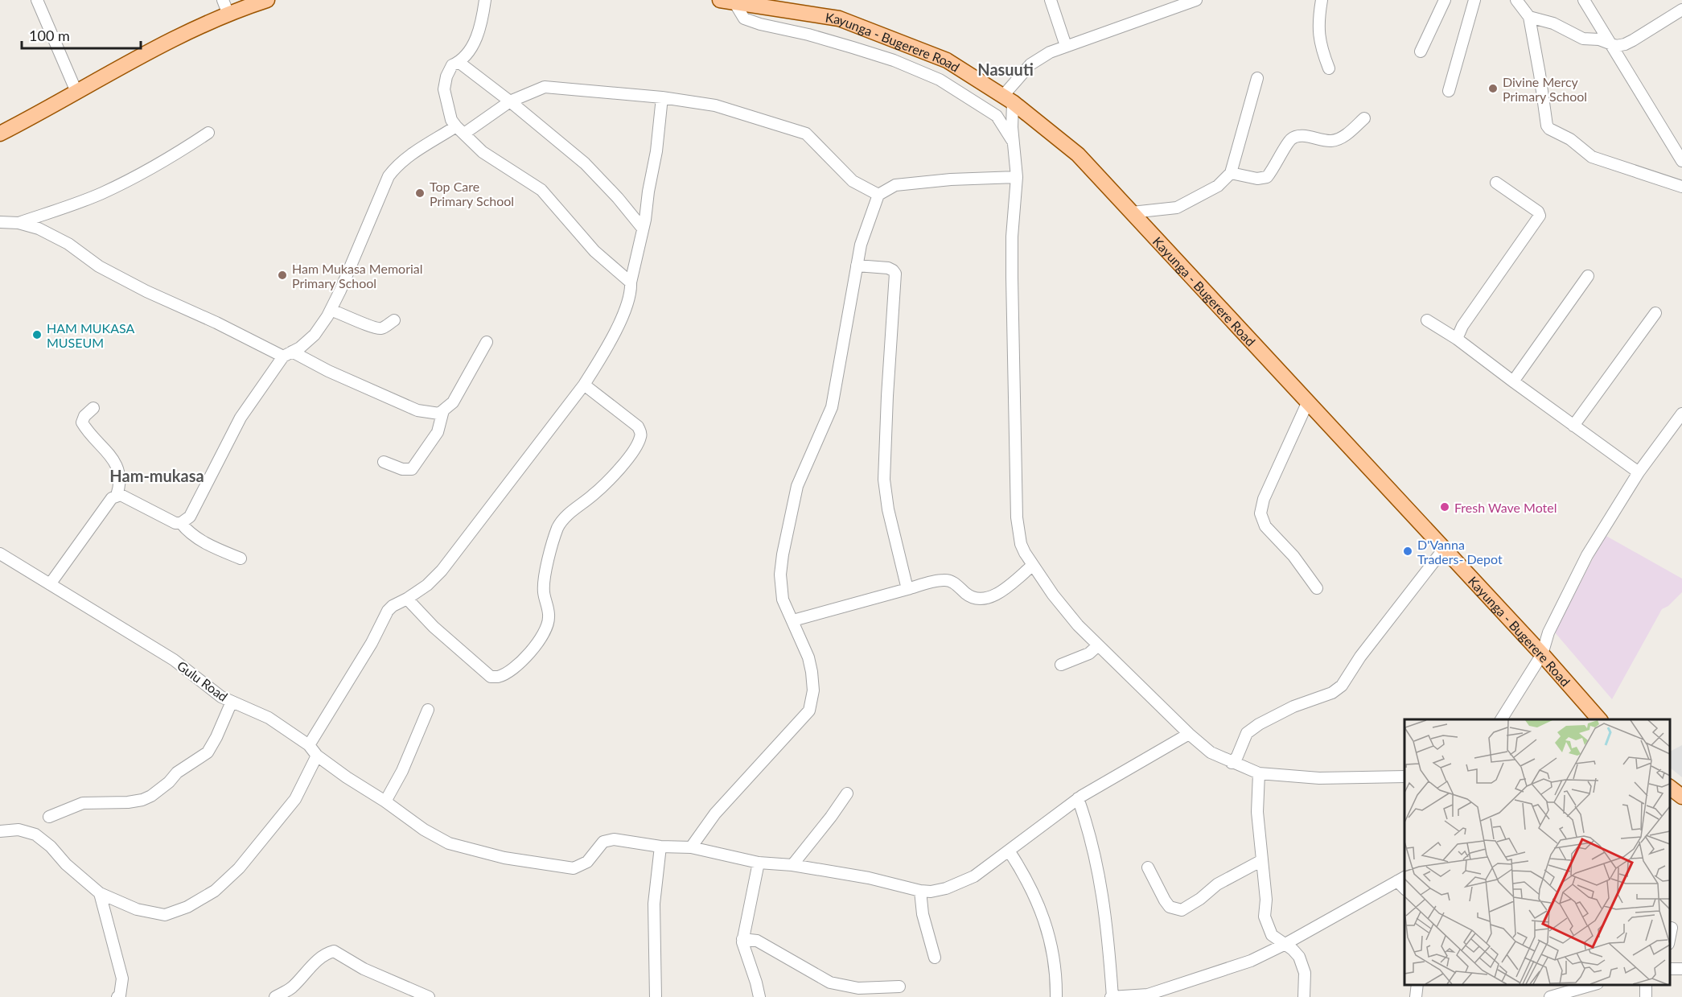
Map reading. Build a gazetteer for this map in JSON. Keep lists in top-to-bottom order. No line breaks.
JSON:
{"streets":{"main road":["Kayunga - Bugerere Road"],"street":["Gulu Road"]},"districts":["Nasuuti","Ham-mukasa"],"places":["Divine Mercy Primary School","Top Care Primary School","Ham Mukasa Memorial Primary School","HAM MUKASA MUSEUM","Fresh Wave Motel","D'Vanna Traders- Depot"],"scale_bar":"100 m"}
